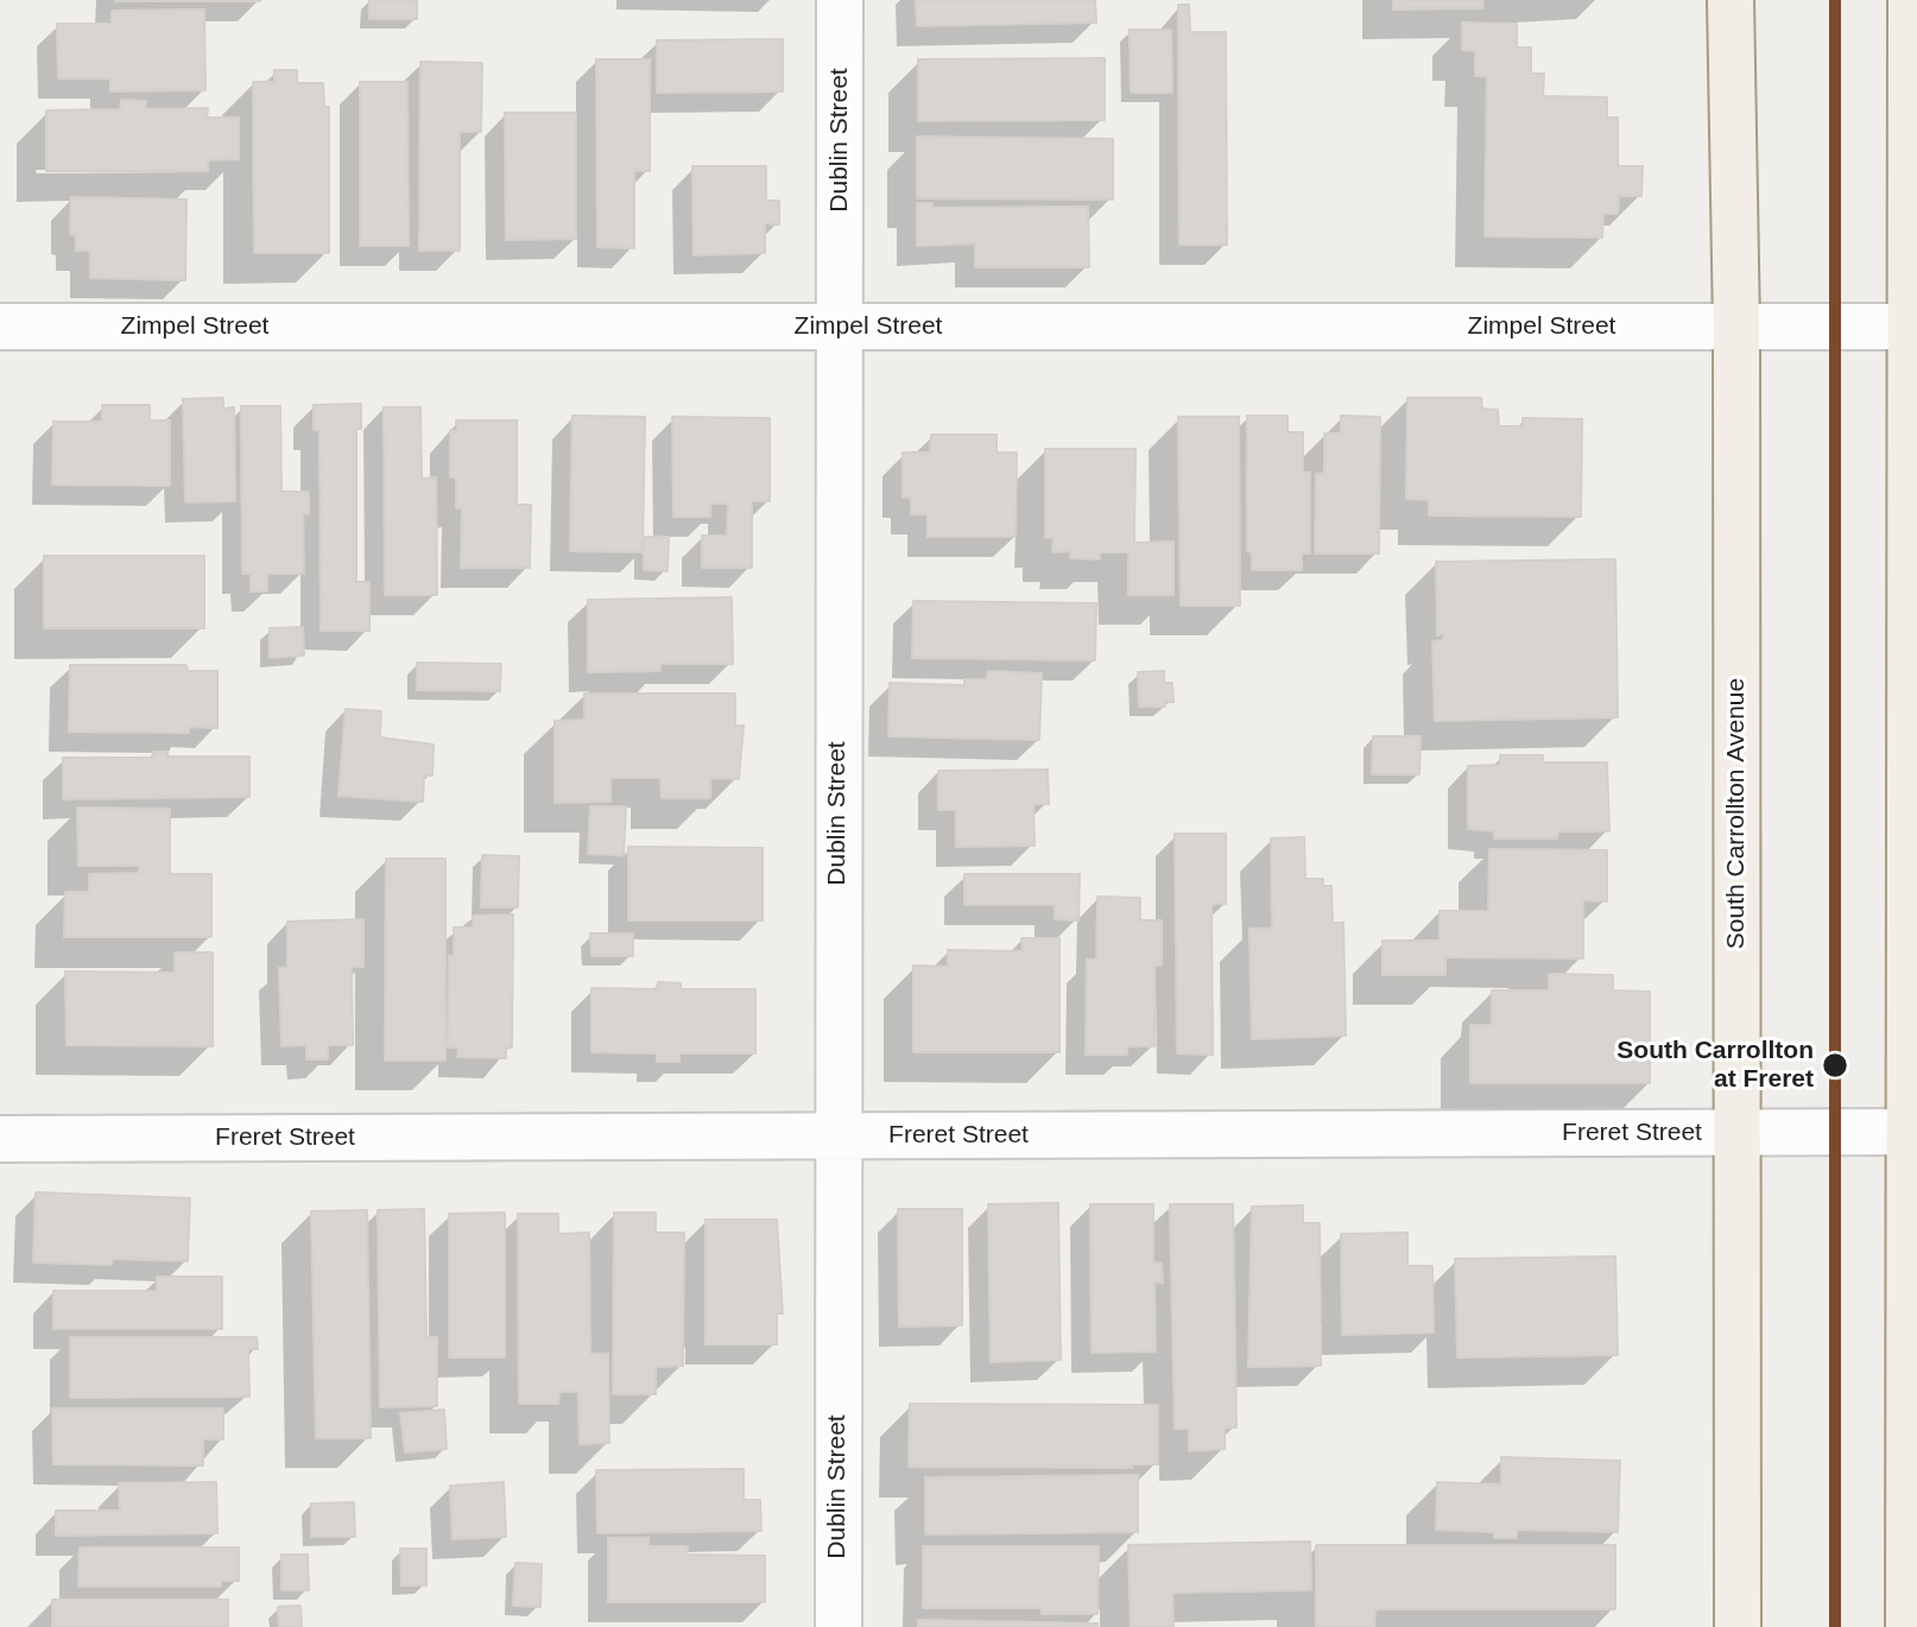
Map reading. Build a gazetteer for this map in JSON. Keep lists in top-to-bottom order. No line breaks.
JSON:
{"streets":{"main road":["South Carrollton Avenue"],"street":["Dublin Street","Zimpel Street","Freret Street"]},"crossings":[["Dublin Street","Zimpel Street"],["Dublin Street","Freret Street"],["Zimpel Street","South Carrollton Avenue"],["South Carrollton Avenue","Freret Street"]],"places":["South Carrollton at Freret"]}
